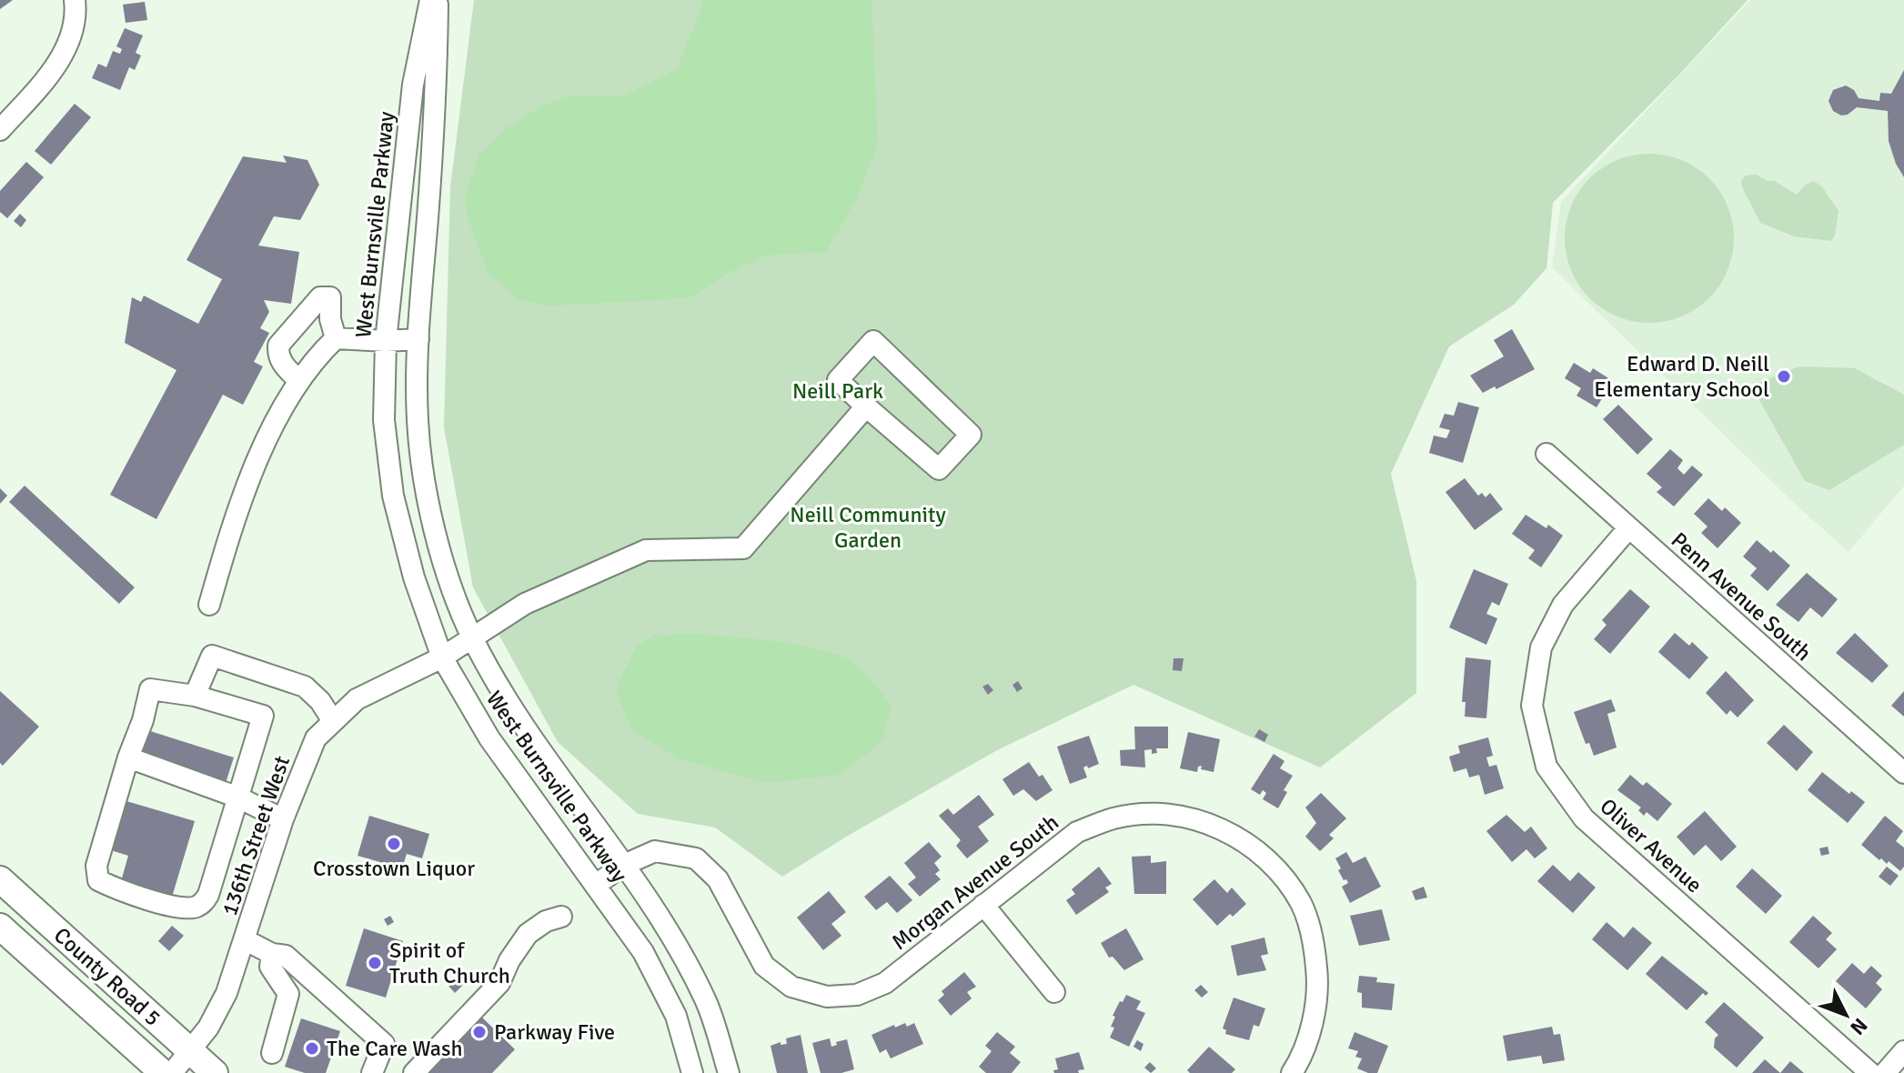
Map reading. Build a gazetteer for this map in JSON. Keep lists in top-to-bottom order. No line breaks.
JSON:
{"streets":{"main road":["County Road 5"],"street":["West Burnsville Parkway","Penn Avenue South","136th Street West","Oliver Avenue","Morgan Avenue South"]},"crossings":[["West Burnsville Parkway","136th Street West"],["West Burnsville Parkway","Morgan Avenue South"],["Penn Avenue South","Oliver Avenue"],["136th Street West","County Road 5"]],"parks":["Neill Park","Neill Community Garden"],"places":["Edward D. Neill Elementary School","Crosstown Liquor","Spirit of Truth Church","Parkway Five","The Care Wash"],"north":"bottom right"}
